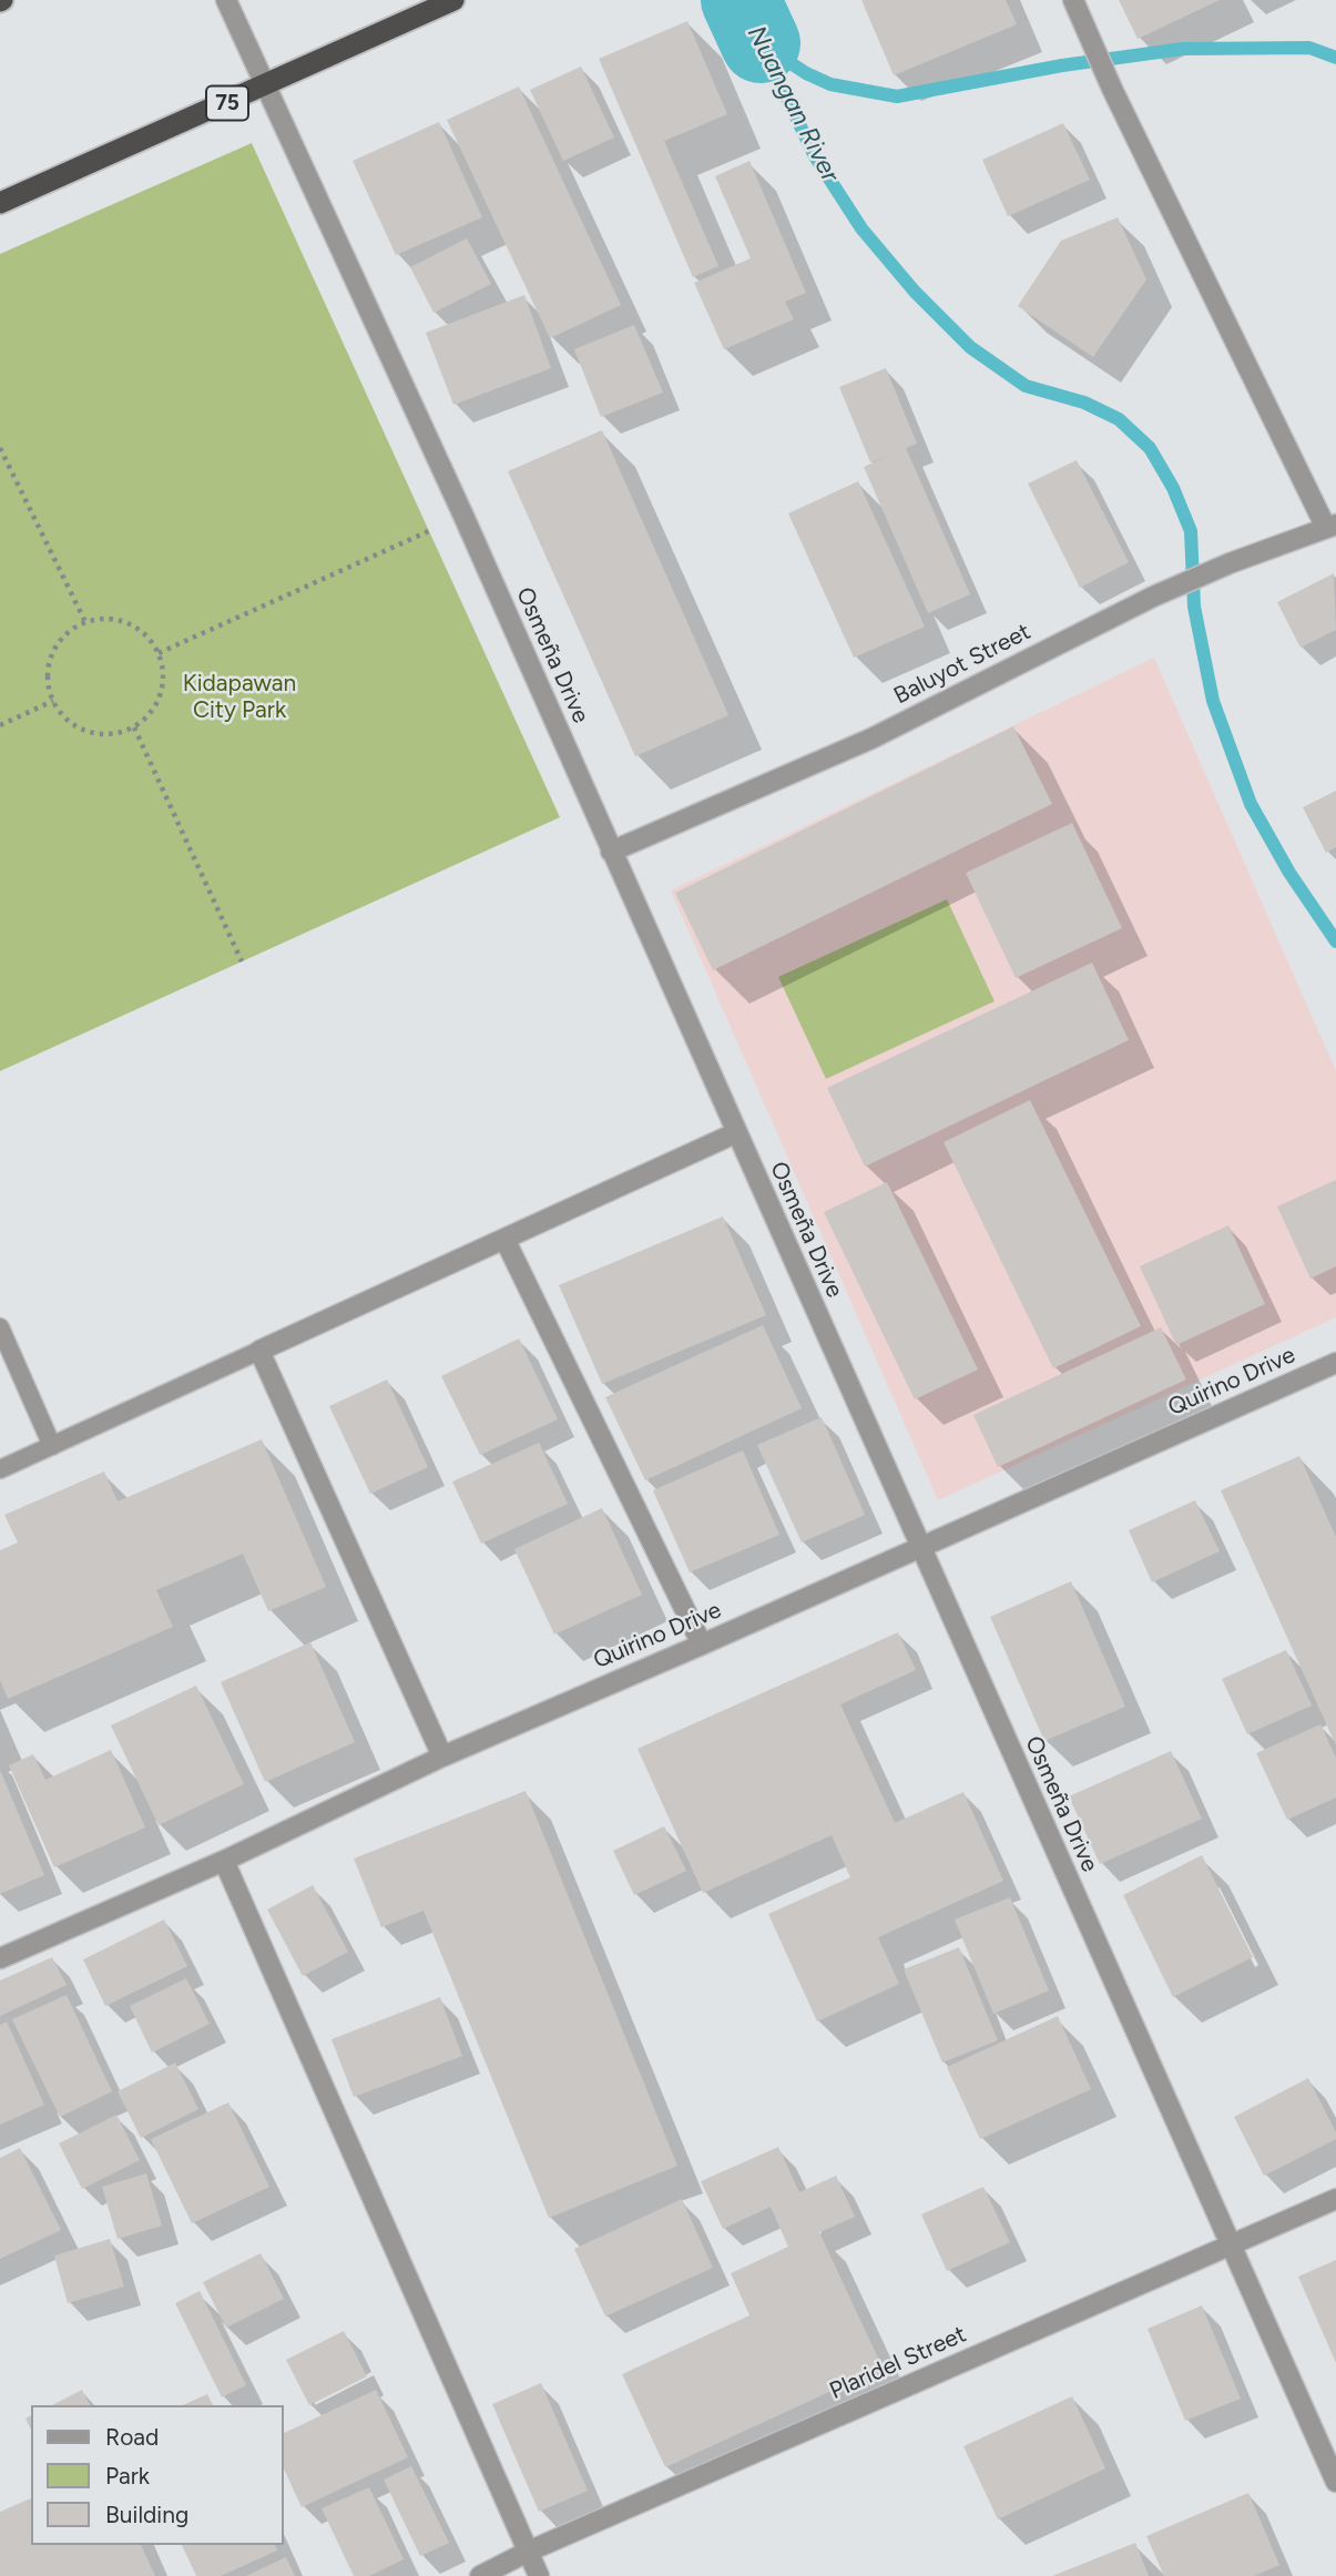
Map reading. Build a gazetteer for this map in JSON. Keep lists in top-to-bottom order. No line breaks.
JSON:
{"streets":{"highway":["75"],"street":["Osmeña Drive","Baluyot Street","Quirino Drive","Plaridel Street"]},"crossings":[["75","Osmeña Drive"],["Osmeña Drive","Baluyot Street"],["Osmeña Drive","Quirino Drive"],["Osmeña Drive","Plaridel Street"]],"water":["Nuangan River"],"parks":["Kidapawan City Park"],"legend":["Road","Park","Building"]}
